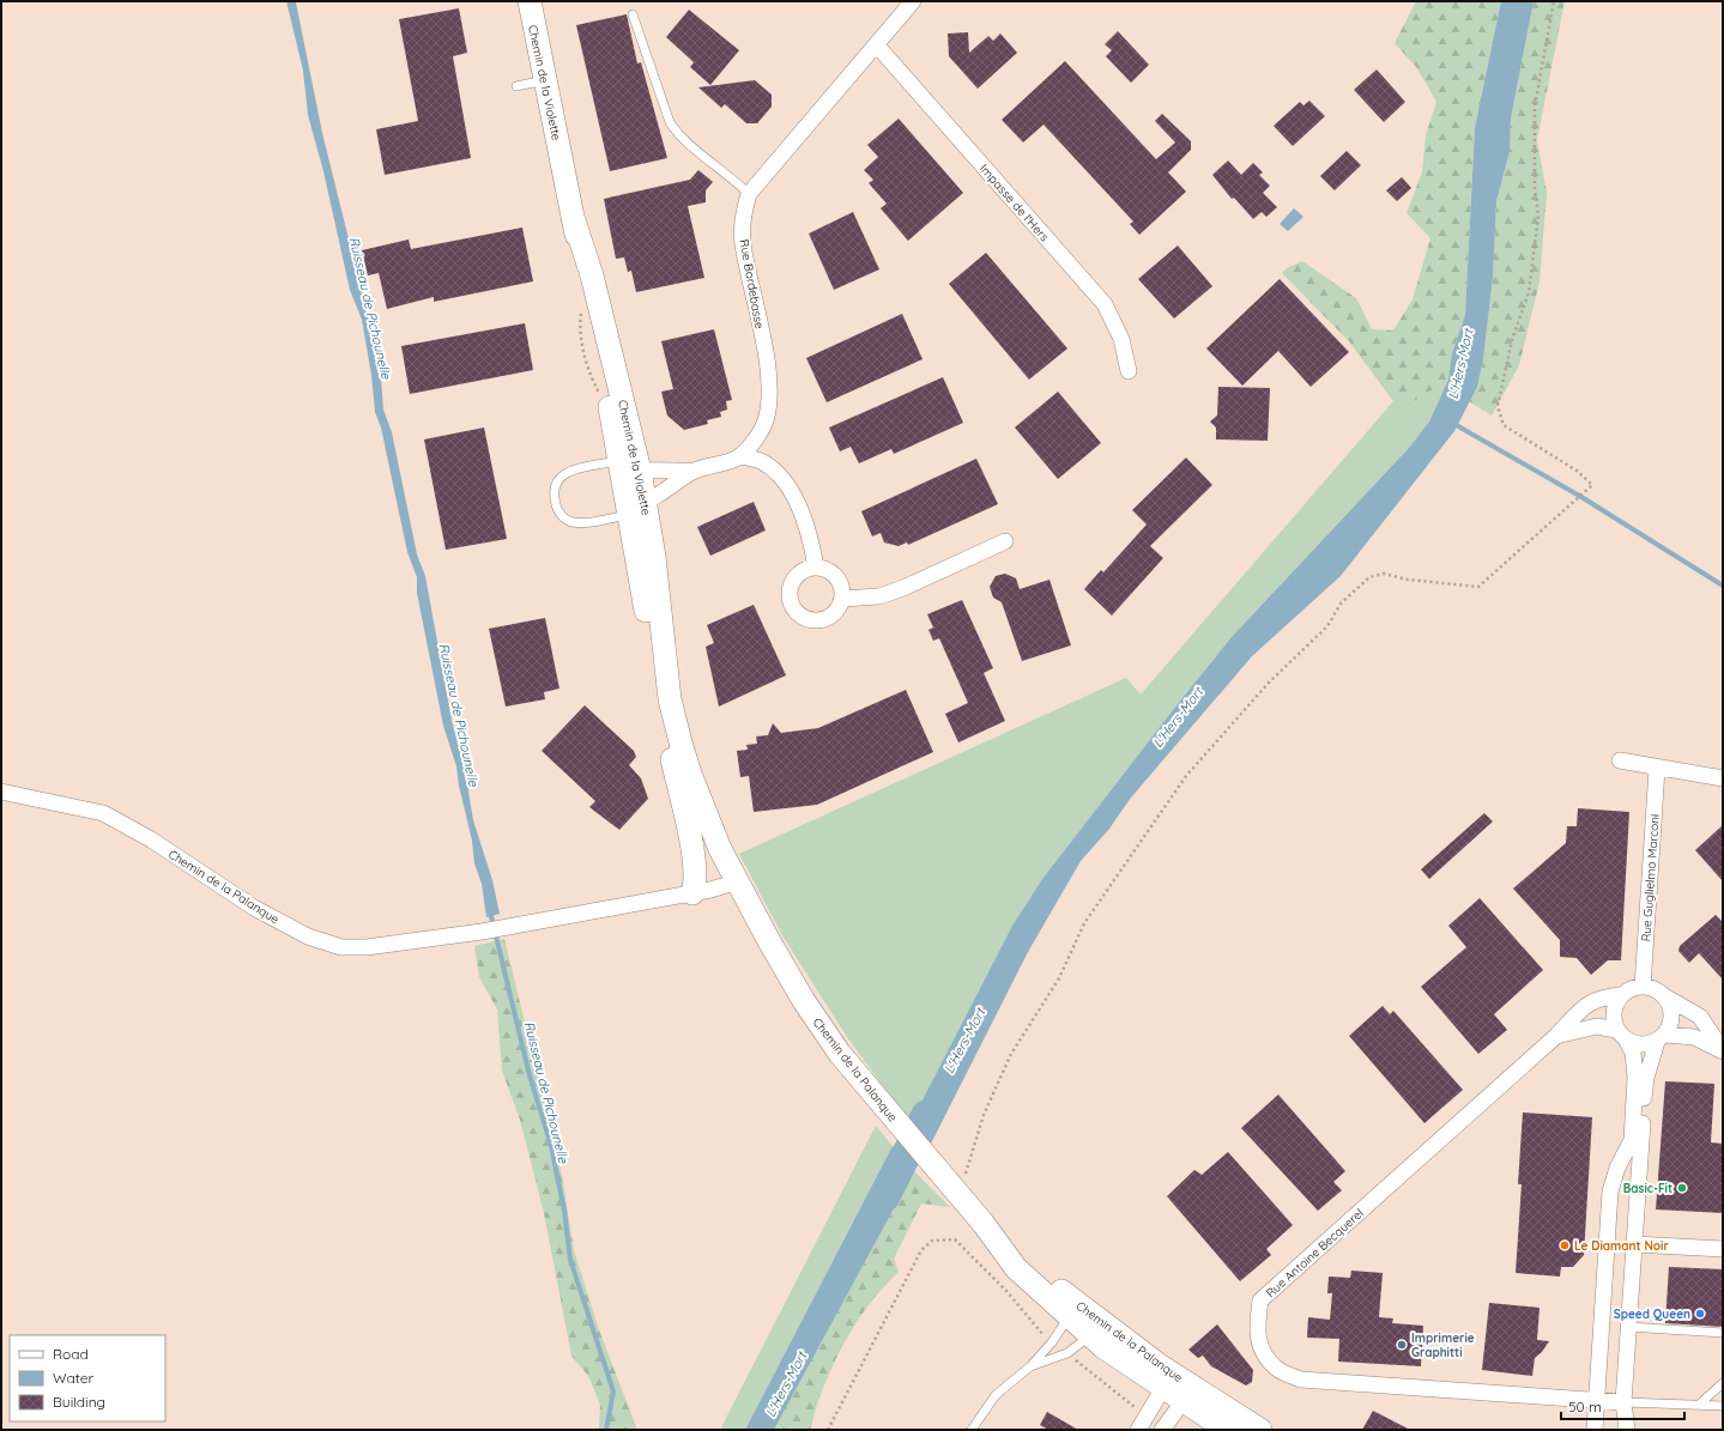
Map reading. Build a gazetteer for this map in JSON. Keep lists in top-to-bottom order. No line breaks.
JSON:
{"streets":{"street":["Chemin de la Violette","Impasse de l'Hers","Rue Bordebasse","Rue Guglielmo Marconi","Chemin de la Palanque","Rue Antoine Becquerel"]},"crossings":[["Chemin de la Violette","Rue Bordebasse"],["Chemin de la Violette","Chemin de la Palanque"],["Impasse de l'Hers","Rue Bordebasse"],["Rue Guglielmo Marconi","Rue Antoine Becquerel"]],"water":["Ruisseau de Pichounelle","L'Hers-Mort"],"places":["Basic-Fit","Le Diamant Noir","Speed Queen","Imprimerie Graphitti"],"legend":["Road","Water","Building"],"scale_bar":"50 m"}
